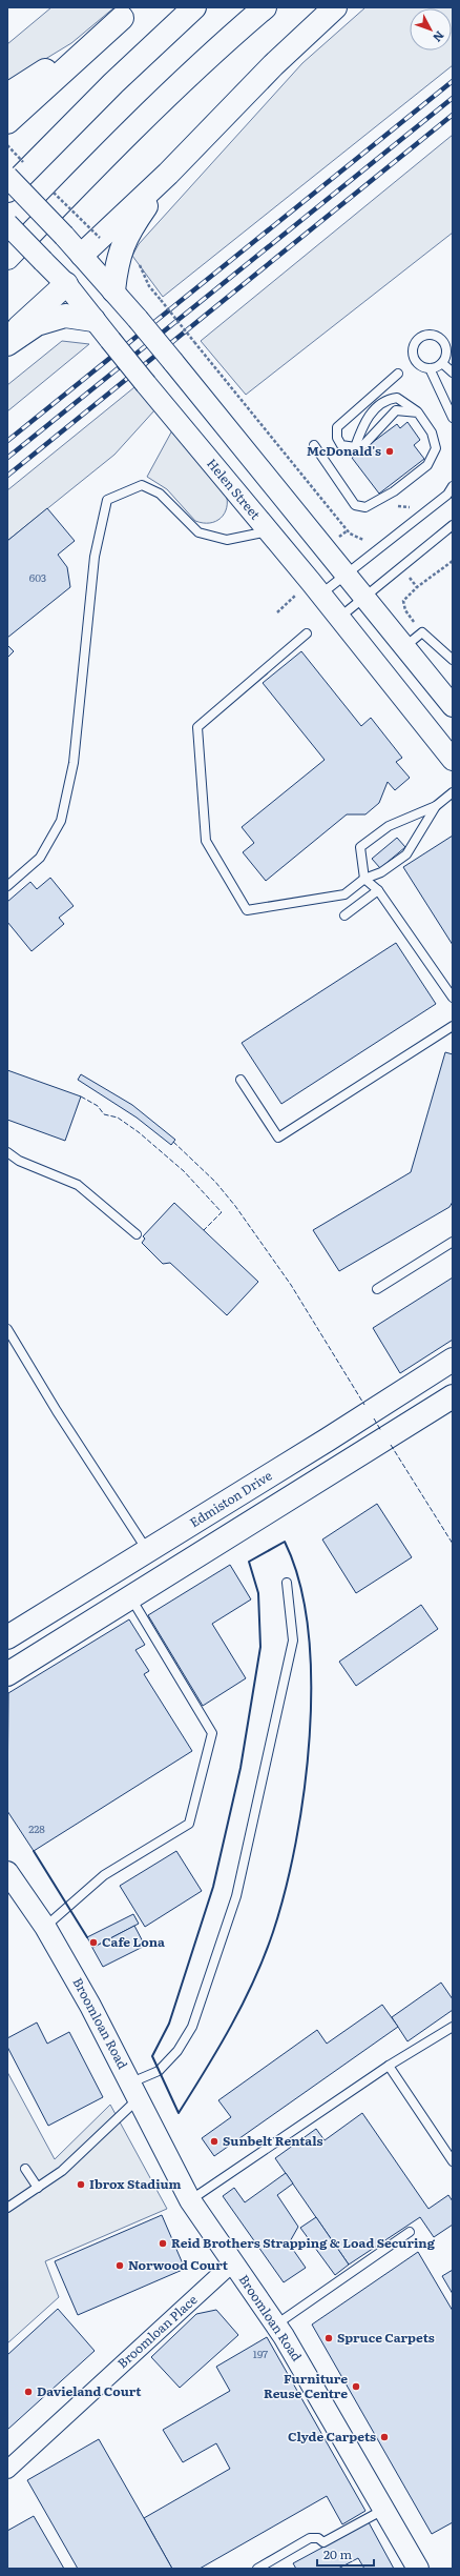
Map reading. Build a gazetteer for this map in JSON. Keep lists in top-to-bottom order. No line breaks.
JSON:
{"streets":{"main road":["Edmiston Drive"],"street":["Helen Street","Broomloan Road","Broomloan Place"]},"crossings":[["Broomloan Road","Broomloan Place"]],"places":["McDonald's","Cafe Lona","Sunbelt Rentals","Ibrox Stadium","Reid Brothers Strapping & Load Securing","Norwood Court","Spruce Carpets","Furniture Reuse Centre","Davieland Court","Clyde Carpets"],"house_numbers":["603","228","197"],"scale_bar":"20 m","north":"bottom right"}
